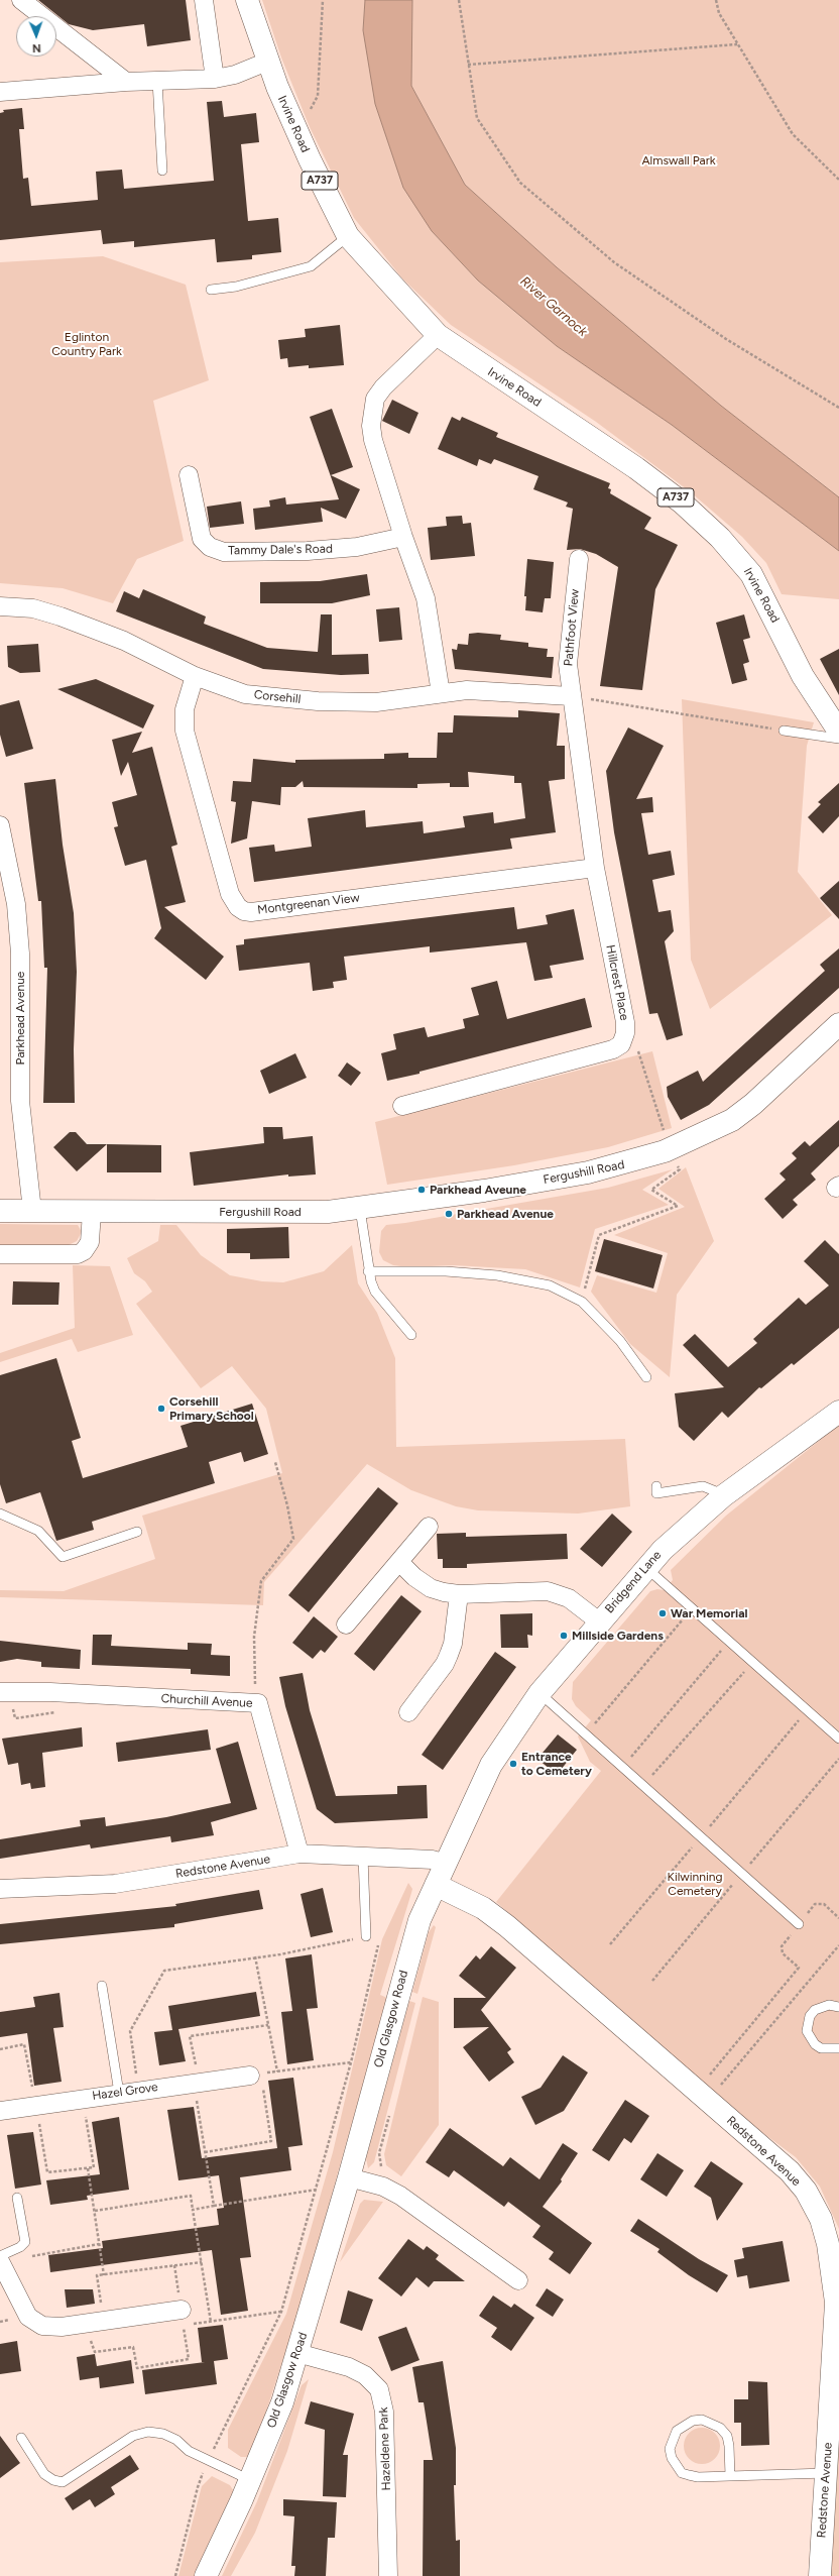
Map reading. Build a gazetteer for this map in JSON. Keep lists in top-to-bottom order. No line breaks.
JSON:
{"streets":{"main road":["Irvine Road","A737","Fergushill Road","Bridgend Lane","Redstone Avenue","Old Glasgow Road"],"street":["Tammy Dale's Road","Pathfoot View","Corsehill","Montgreenan View","Hillcrest Place","Parkhead Avenue","Churchill Avenue","Hazel Grove","Hazeldene Park"]},"crossings":[["Pathfoot View","Corsehill"],["Pathfoot View","Hillcrest Place"],["Corsehill","Montgreenan View"],["Corsehill","Hillcrest Place"],["Montgreenan View","Hillcrest Place"],["Parkhead Avenue","Fergushill Road"],["Bridgend Lane","Redstone Avenue"],["Bridgend Lane","Old Glasgow Road"],["Churchill Avenue","Redstone Avenue"],["Redstone Avenue","Old Glasgow Road"],["Old Glasgow Road","Hazeldene Park"]],"water":["River Garnock"],"parks":["Almswall Park","Eglinton Country Park","Kilwinning Cemetery"],"places":["Parkhead Aveune","Parkhead Avenue","Corsehill Primary School","War Memorial","Millside Gardens","Entrance to Cemetery"],"north":"bottom"}
